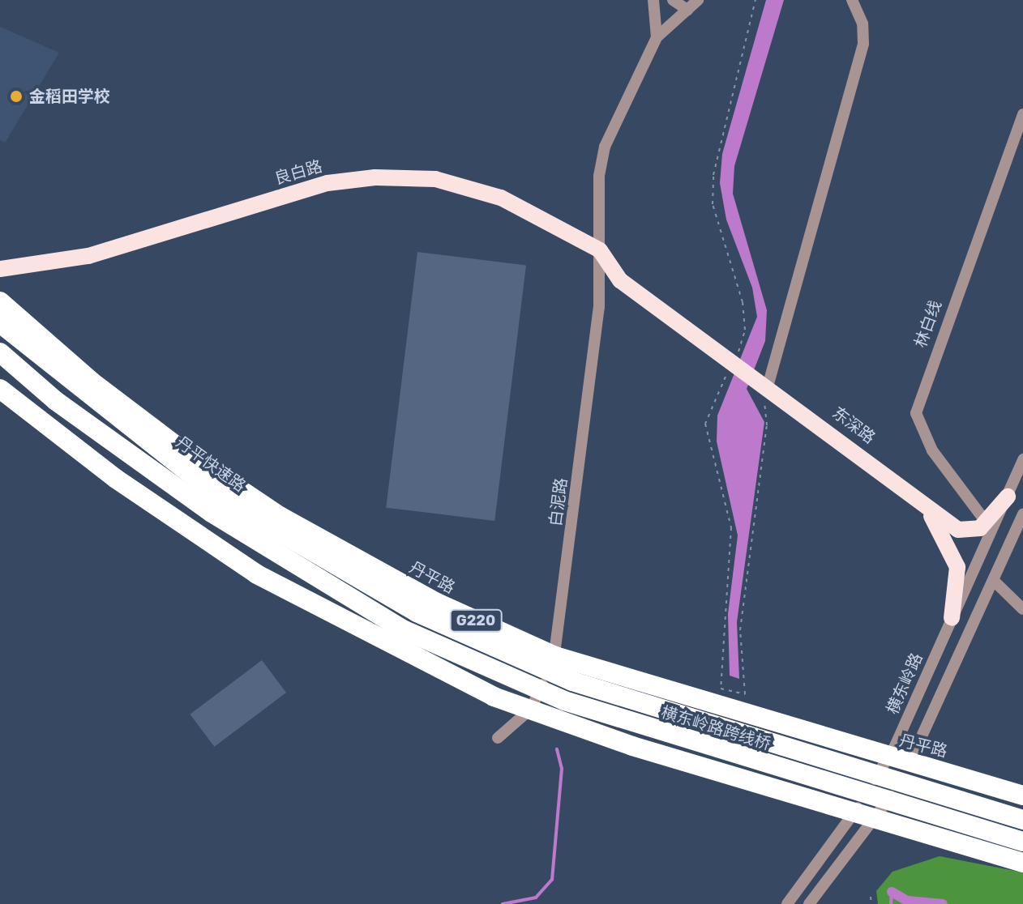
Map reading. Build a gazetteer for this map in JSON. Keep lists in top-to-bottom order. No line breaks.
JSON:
{"streets":{"highway":["丹平快速路","丹平路","G220","横东岭路跨线桥"],"main road":["良白路","东深路"],"street":["林白线","白泥路","横东岭路"]},"crossings":[["良白路","白泥路"],["林白线","东深路"],["林白线","横东岭路"],["东深路","横东岭路"],["丹平快速路","横东岭路跨线桥"],["白泥路","丹平路"],["丹平路","横东岭路"]],"places":["金稻田学校"]}
